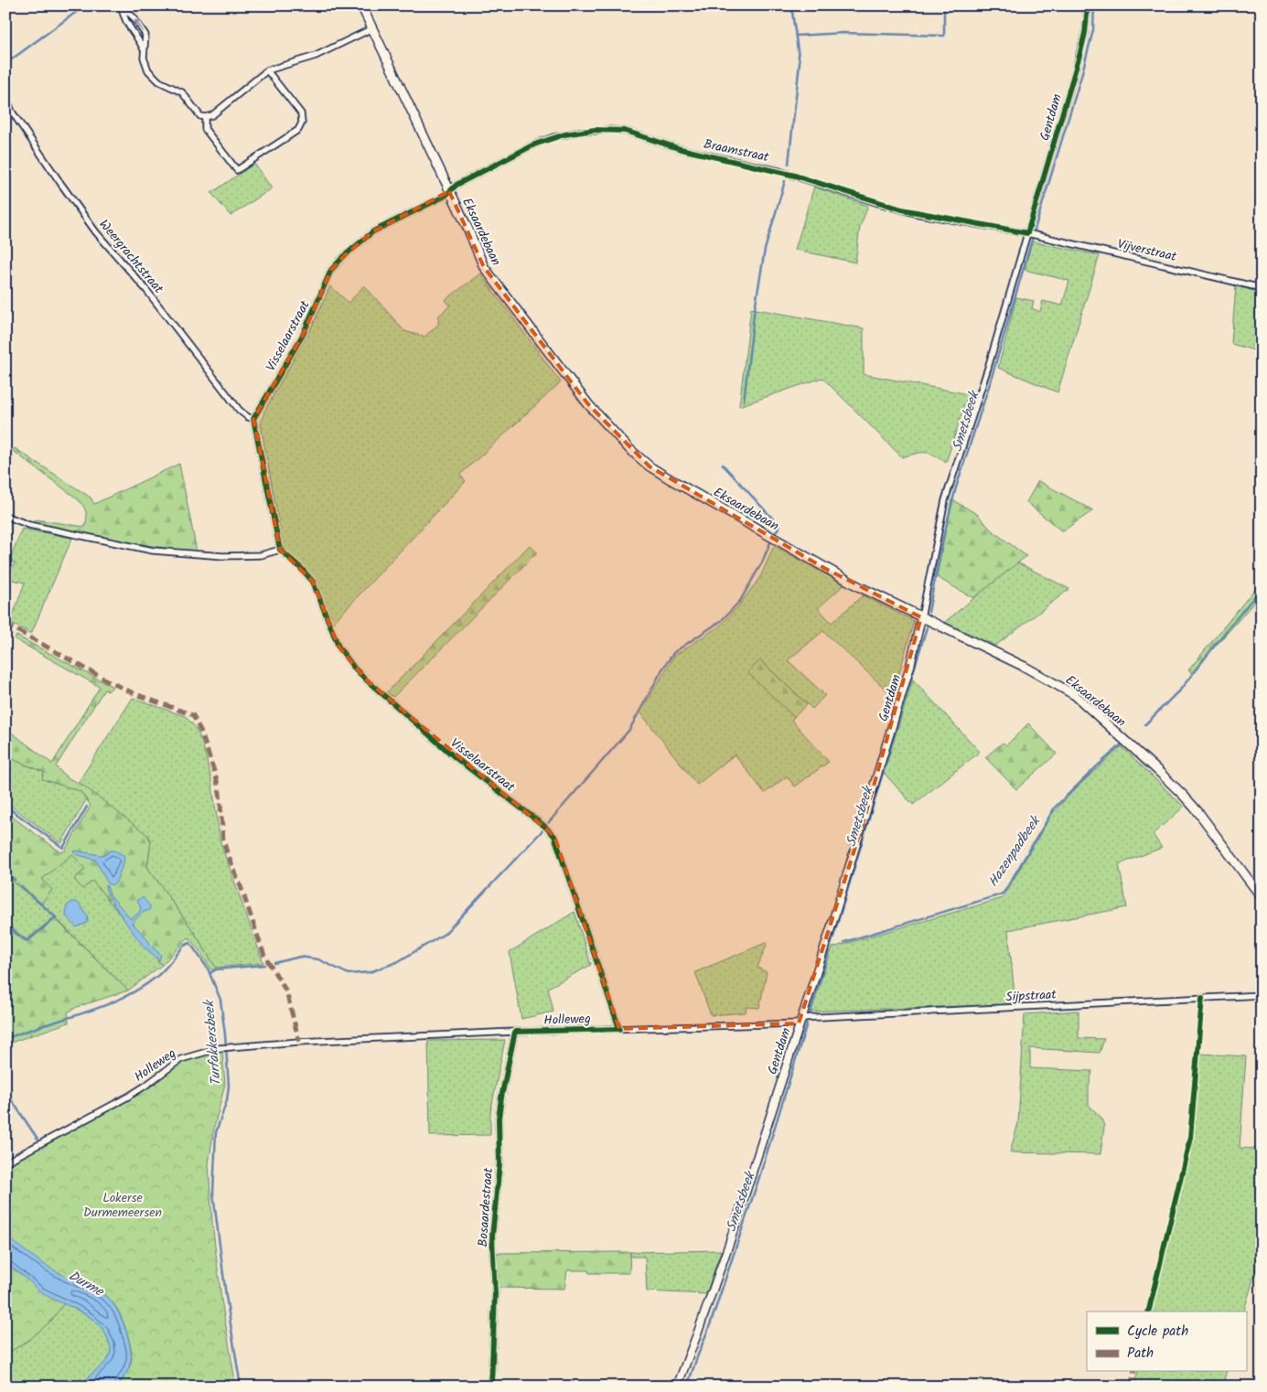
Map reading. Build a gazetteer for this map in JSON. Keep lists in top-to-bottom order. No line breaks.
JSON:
{"streets":{"main road":["Eksaardebaan"],"street":["Gentdam","Braamstraat","Vijverstraat","Weergrachtstraat","Visselaarstraat","Sijpstraat","Holleweg","Bosaardestraat"]},"crossings":[["Gentdam","Braamstraat"],["Gentdam","Eksaardebaan"],["Gentdam","Vijverstraat"],["Gentdam","Sijpstraat"],["Gentdam","Holleweg"],["Braamstraat","Eksaardebaan"],["Braamstraat","Vijverstraat"],["Braamstraat","Visselaarstraat"],["Eksaardebaan","Visselaarstraat"],["Weergrachtstraat","Visselaarstraat"],["Visselaarstraat","Holleweg"],["Sijpstraat","Holleweg"],["Holleweg","Bosaardestraat"]],"water":["Smetsbeek","Hazenpadbeek","Turfakkersbeek","Durme"],"parks":["Lokerse Durmemeersen"],"legend":["Cycle path","Path"]}
